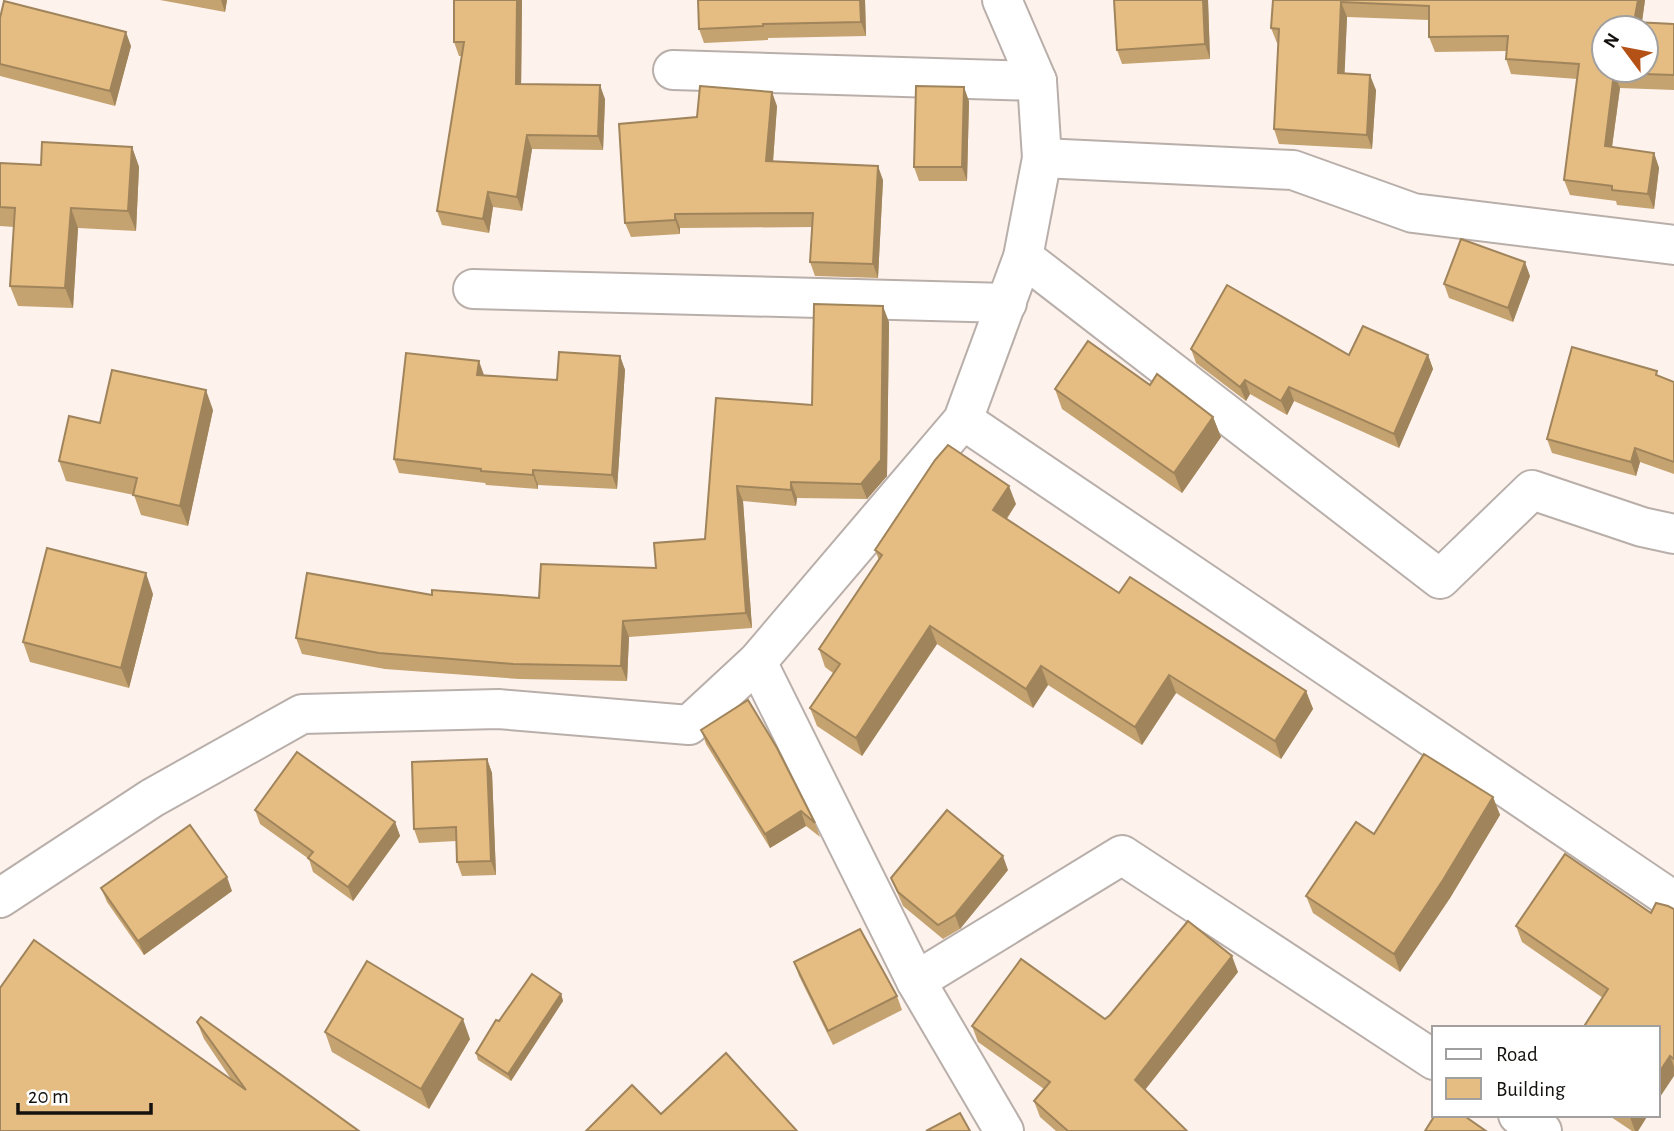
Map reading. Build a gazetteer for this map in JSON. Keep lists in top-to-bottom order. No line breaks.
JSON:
{"legend":["Road","Building"],"scale_bar":"20 m","north":"top left"}
